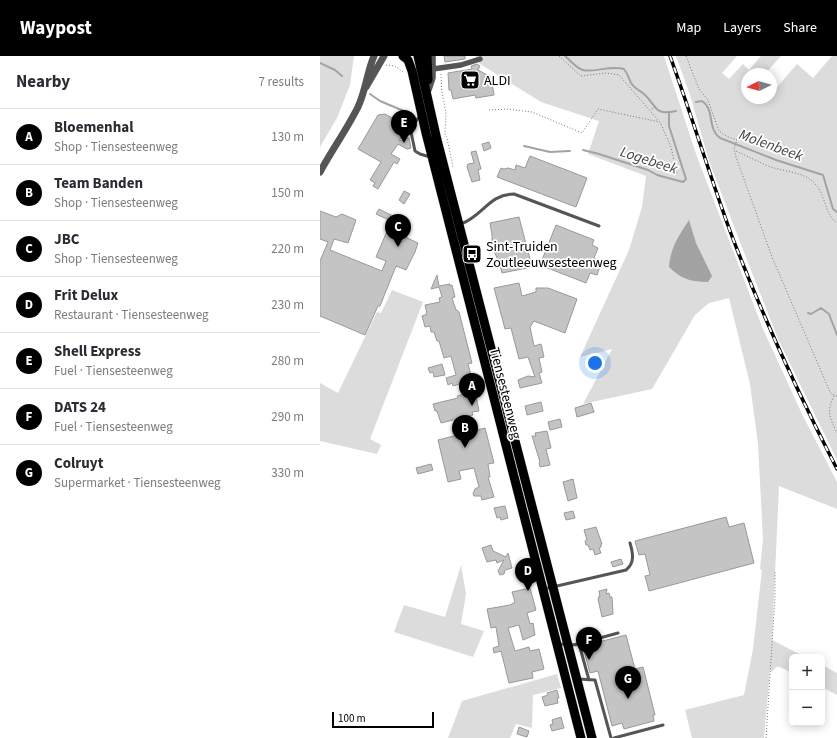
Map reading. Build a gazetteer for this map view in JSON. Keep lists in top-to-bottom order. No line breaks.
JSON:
{"streets":{"main road":["Tiensesteenweg"]},"water":["Molenbeek","Logebeek"],"places":{"supermarket":["ALDI"],"bus stop":["Sint-Truiden Zoutleeuwsesteenweg"]},"scale_bar":"100 m","north":"left","page":{"header":"Waypost","nav":["Map","Layers","Share"],"heading":["Nearby","7 results"],"list":[{"mark":"A","name":"Bloemenhal","note":"Shop · Tiensesteenweg","value":"130 m"},{"mark":"B","name":"Team Banden","note":"Shop · Tiensesteenweg","value":"150 m"},{"mark":"C","name":"JBC","note":"Shop · Tiensesteenweg","value":"220 m"},{"mark":"D","name":"Frit Delux","note":"Restaurant · Tiensesteenweg","value":"230 m"},{"mark":"E","name":"Shell Express","note":"Fuel · Tiensesteenweg","value":"280 m"},{"mark":"F","name":"DATS 24","note":"Fuel · Tiensesteenweg","value":"290 m"},{"mark":"G","name":"Colruyt","note":"Supermarket · Tiensesteenweg","value":"330 m"}],"pins":["E","C","A","B","D","F","G"],"map_buttons":["+","−"],"scale":"100 m"}}
